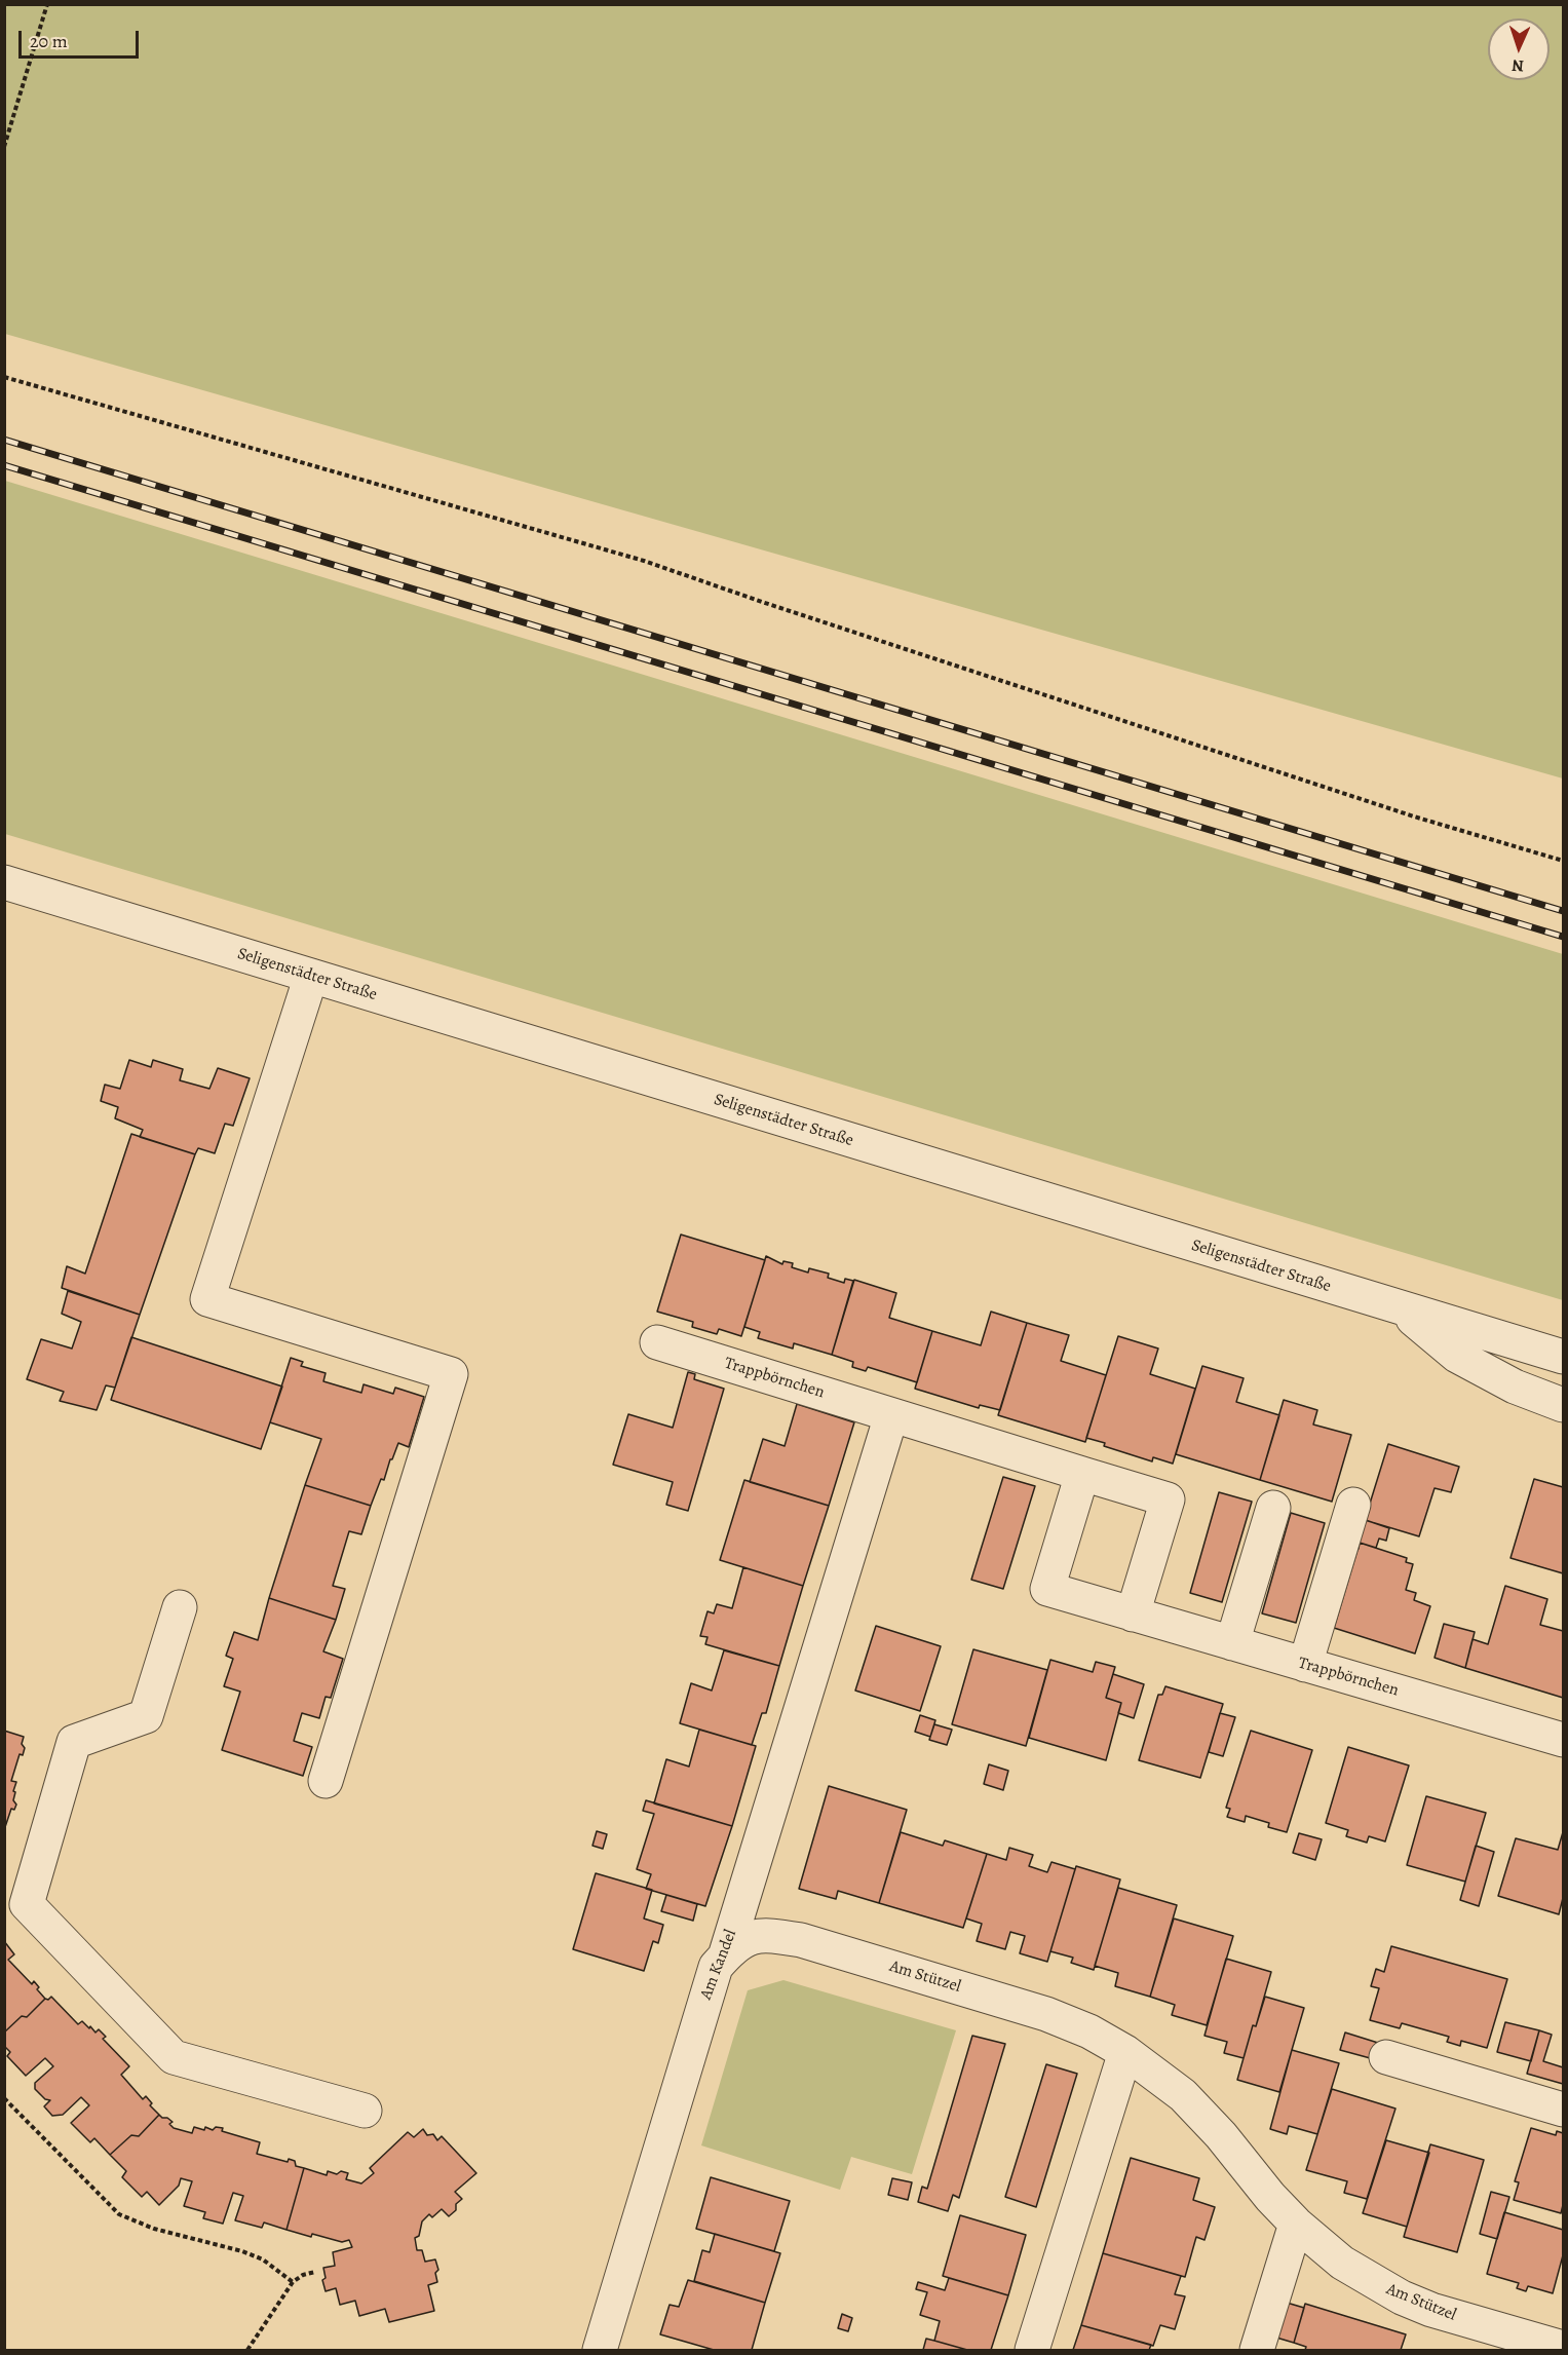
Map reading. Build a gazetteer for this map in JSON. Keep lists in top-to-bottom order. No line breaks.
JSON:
{"streets":{"street":["Seligenstädter Straße","Trappbörnchen","Am Kandel","Am Stützel"]},"crossings":[["Trappbörnchen","Am Kandel"],["Am Kandel","Am Stützel"]],"scale_bar":"20 m","north":"bottom"}
